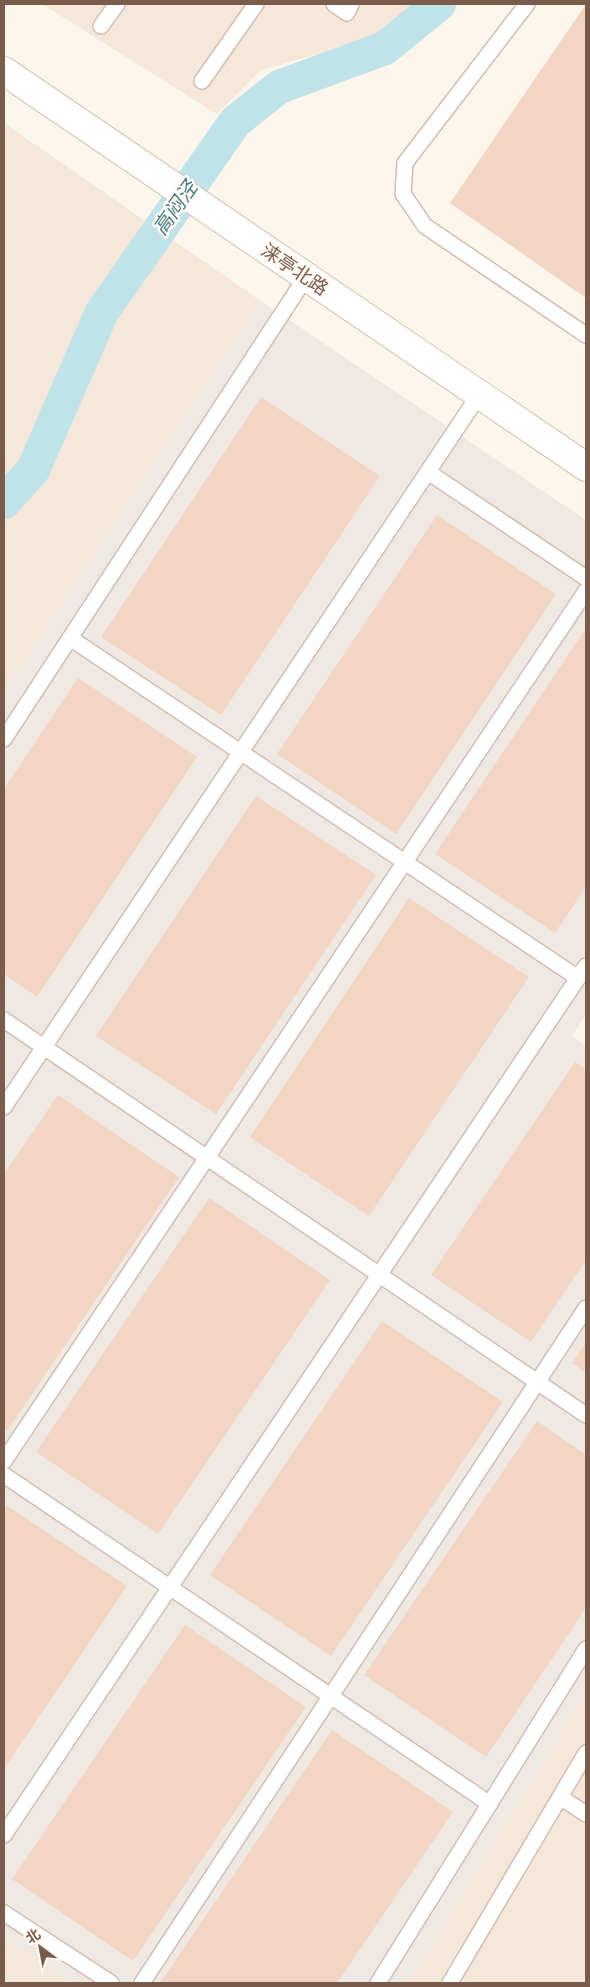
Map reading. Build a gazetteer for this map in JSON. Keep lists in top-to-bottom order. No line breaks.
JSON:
{"streets":{"street":["涞亭北路"]},"water":["高闷泾"],"north":"top left"}
